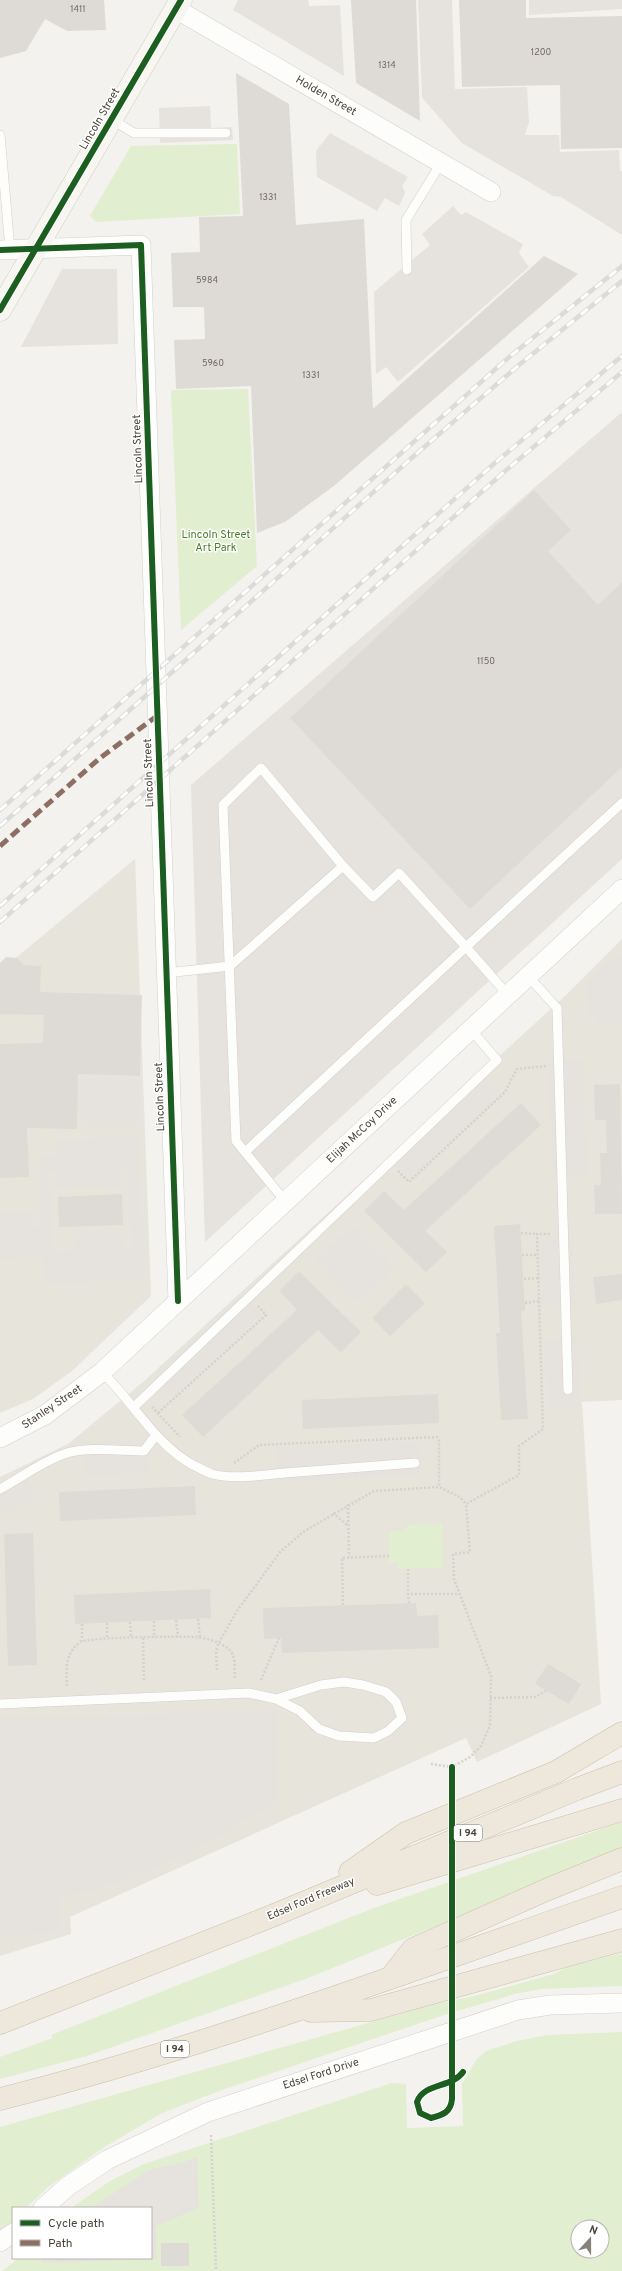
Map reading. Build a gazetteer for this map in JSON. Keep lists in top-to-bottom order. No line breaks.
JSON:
{"streets":{"highway":["I 94","Edsel Ford Freeway"],"street":["Holden Street","Lincoln Street","Elijah McCoy Drive","Stanley Street","Edsel Ford Drive"]},"crossings":[["Holden Street","Lincoln Street"],["Lincoln Street","Elijah McCoy Drive"],["Elijah McCoy Drive","Stanley Street"]],"parks":["Lincoln Street Art Park"],"house_numbers":["1411","1200","1314","1331","5984","5960","1331","1150"],"legend":["Cycle path","Path"],"north":"top"}
